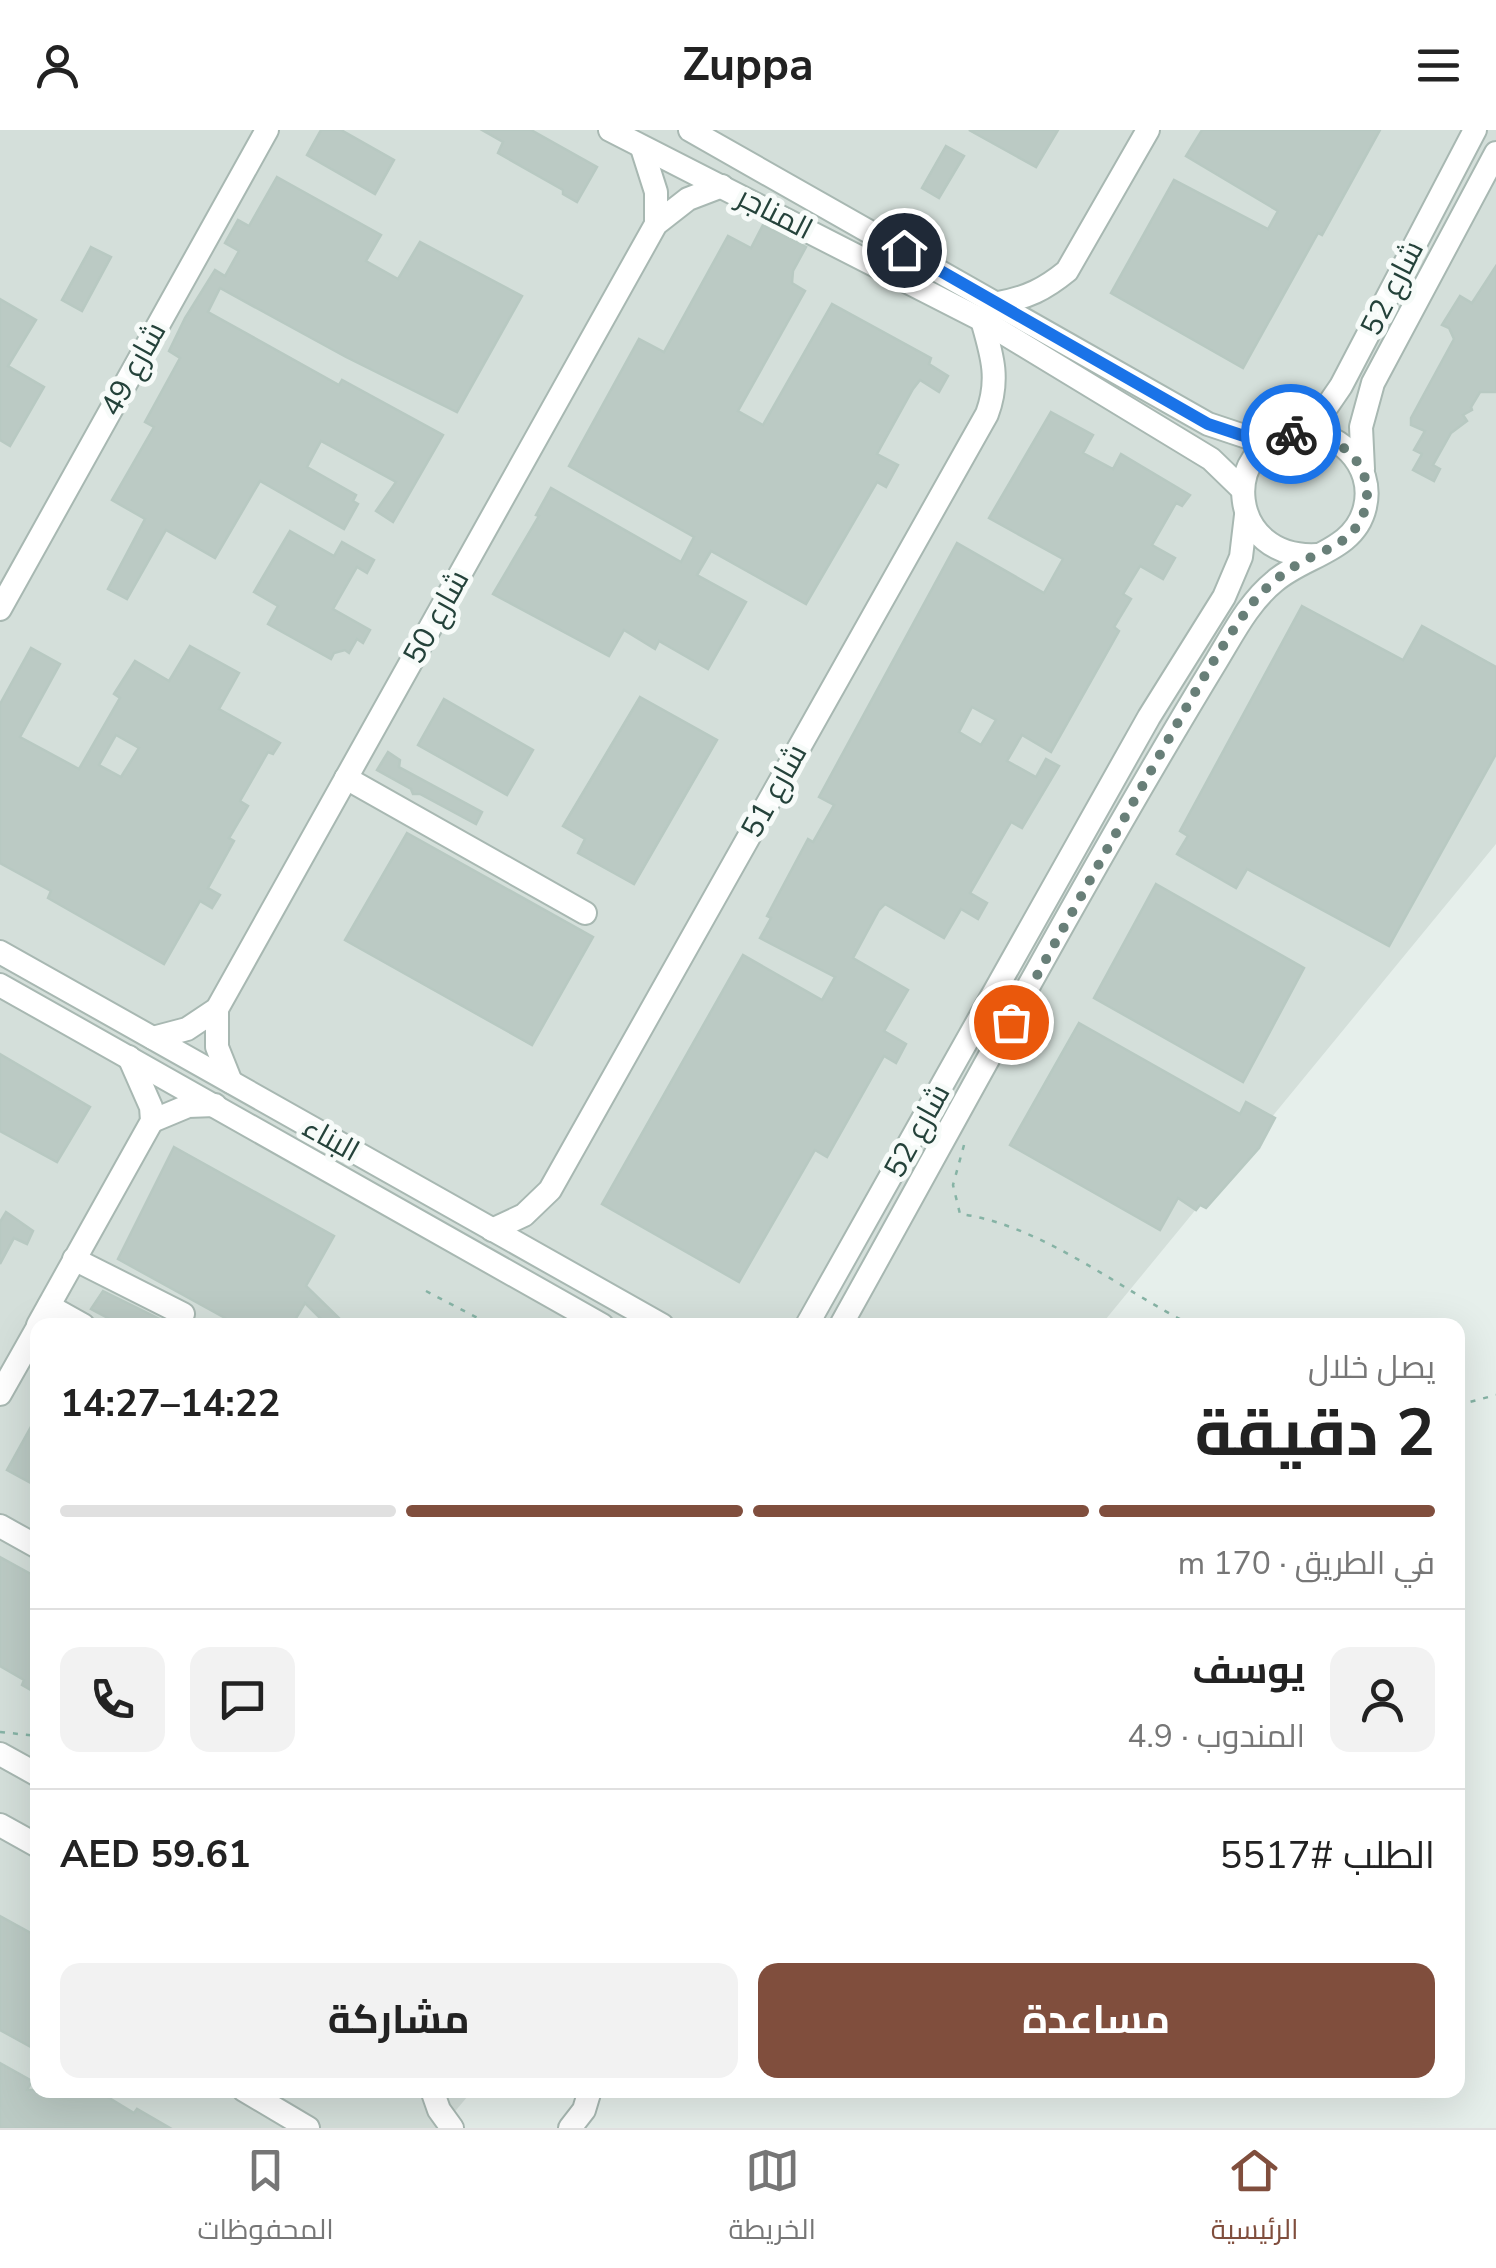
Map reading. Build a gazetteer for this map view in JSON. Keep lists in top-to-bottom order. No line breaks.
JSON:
{"streets":{"street":["المناجر","شارع 52","شارع 49","شارع 50","شارع 51","البناء"]},"crossings":[["المناجر","شارع 52"],["المناجر","شارع 50"],["المناجر","شارع 51"],["شارع 51","البناء"]],"page":{"header":"Zuppa","heading":["2 دقيقة","يصل خلال","14:22–14:27"],"panel":["يوسف","المندوب · 4.9","الطلب #5517","AED 59.61"],"bar":"في الطريق · 170 m","buttons":["مساعدة","مشاركة"],"tabs":["الرئيسية","الخريطة","المحفوظات"]}}
